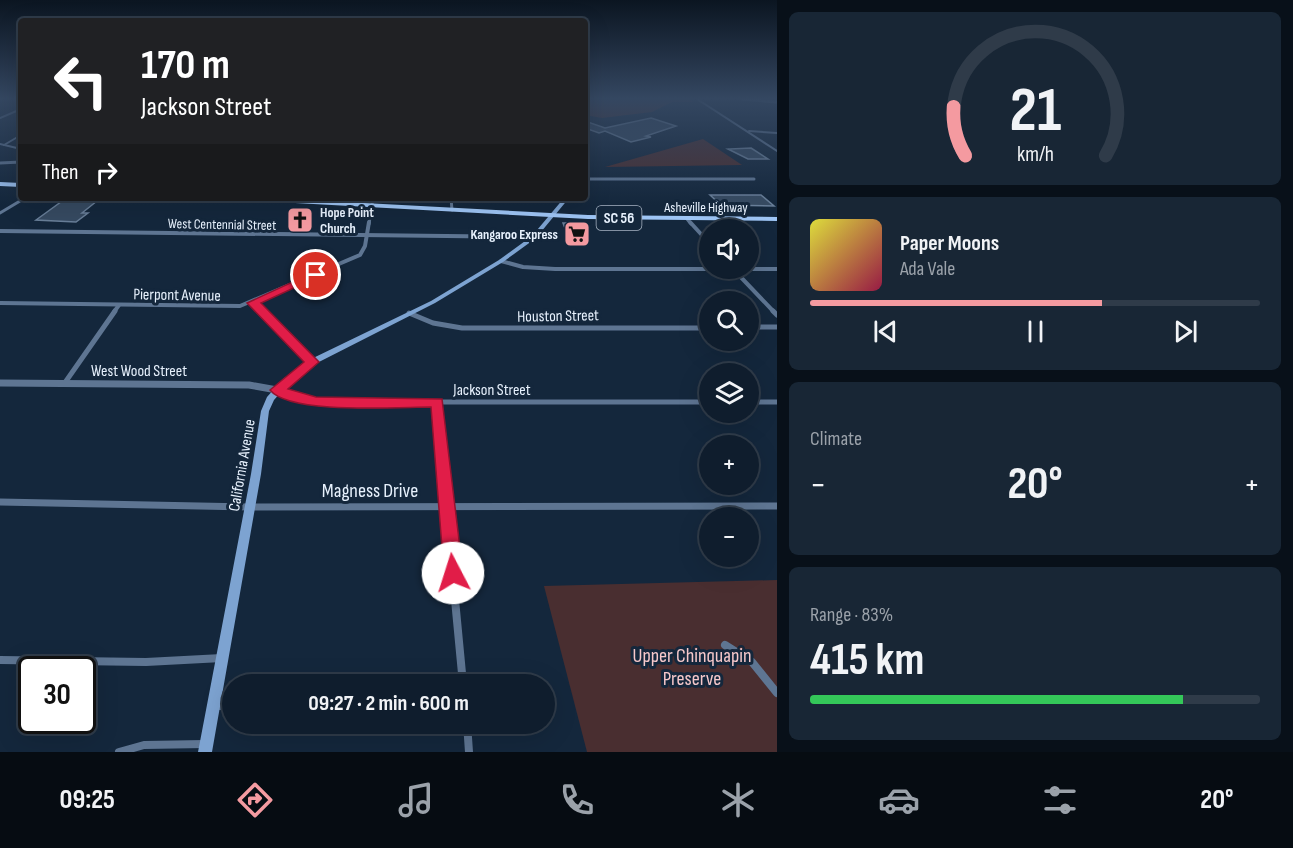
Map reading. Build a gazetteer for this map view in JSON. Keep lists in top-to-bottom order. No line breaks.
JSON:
{"streets":{"main road":["Asheville Highway","SC 56","California Avenue"],"street":["West Centennial Street","Pierpont Avenue","Houston Street","West Wood Street","Jackson Street","Magness Drive"]},"crossings":[["Asheville Highway","Pierpont Avenue"],["Asheville Highway","California Avenue"],["West Centennial Street","Pierpont Avenue"],["West Centennial Street","California Avenue"],["Houston Street","California Avenue"],["West Wood Street","Jackson Street"],["West Wood Street","California Avenue"],["Jackson Street","California Avenue"],["California Avenue","Magness Drive"]],"parks":["Upper Chinquapin Preserve"],"places":{"church":["Hope Point Church"],"supermarket":["Kangaroo Express"]},"page":{"turn":["170 m","Jackson Street"],"then":"Then","map_buttons":["+","−"],"song":["Paper Moons","Ada Vale"],"tile":["Climate",["Range · 83%","415 km"]],"heat":["−","20°","+"],"limit":"30","trip":"09:27 · 2 min · 600 m","tabs":["09:25","20°"],"gauge":["21","km/h"]}}
